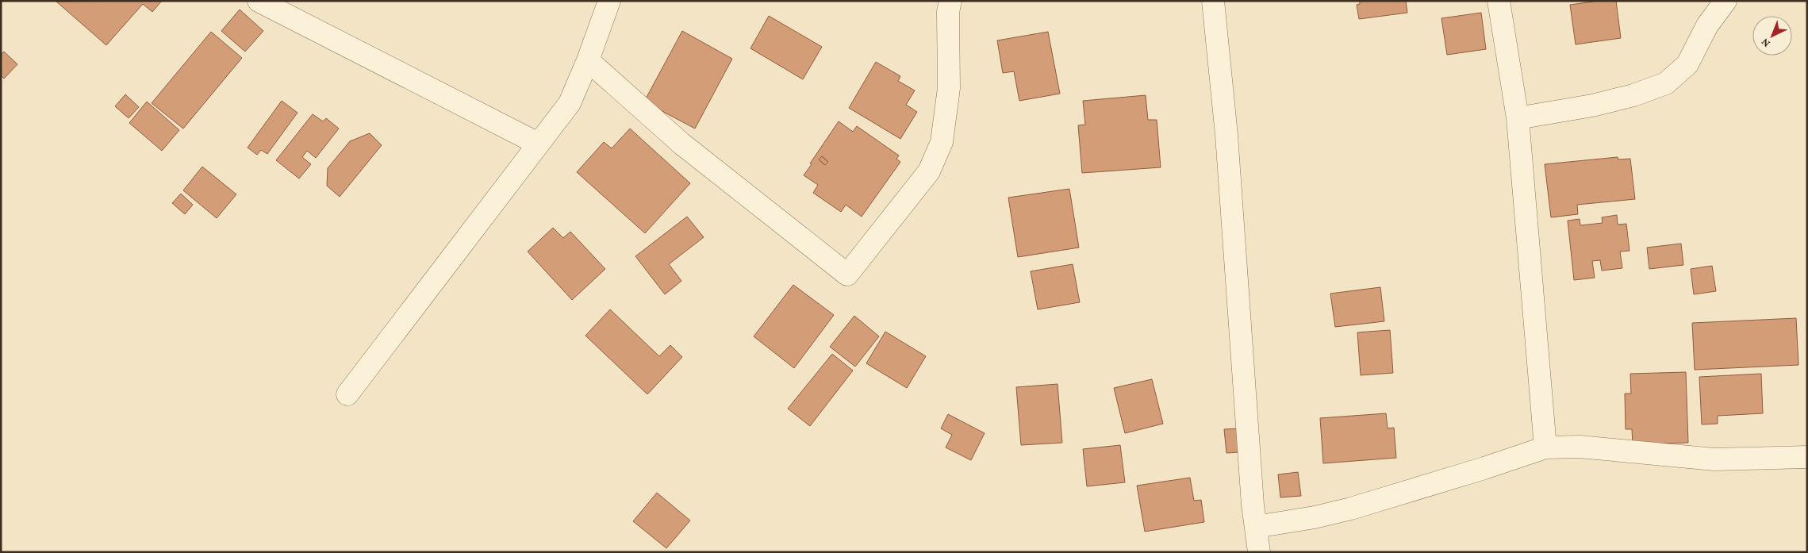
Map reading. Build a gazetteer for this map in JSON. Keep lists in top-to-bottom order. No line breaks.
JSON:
{"north":"bottom left"}
